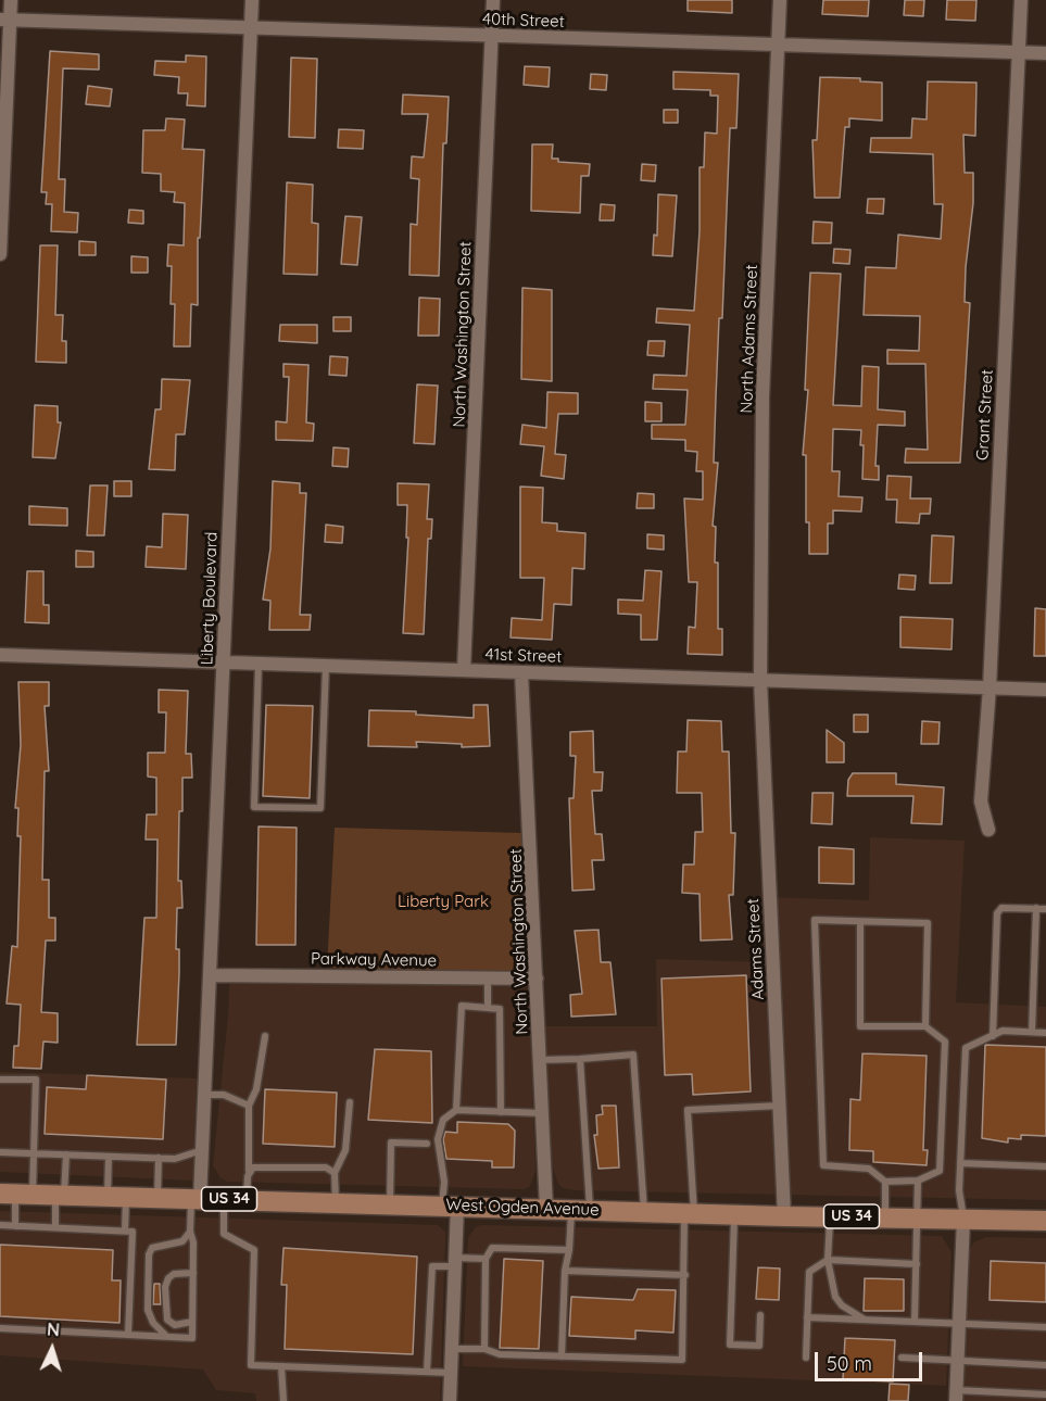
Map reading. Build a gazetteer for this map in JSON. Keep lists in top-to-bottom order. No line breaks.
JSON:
{"streets":{"main road":["US 34","West Ogden Avenue"],"street":["40th Street","North Washington Street","North Adams Street","Grant Street","Liberty Boulevard","41st Street","Adams Street","Parkway Avenue"]},"crossings":[["40th Street","North Washington Street"],["40th Street","North Adams Street"],["40th Street","Grant Street"],["40th Street","Liberty Boulevard"],["North Washington Street","41st Street"],["North Washington Street","Parkway Avenue"],["North Washington Street","West Ogden Avenue"],["North Adams Street","41st Street"],["North Adams Street","Adams Street"],["Grant Street","41st Street"],["Liberty Boulevard","41st Street"],["Liberty Boulevard","Parkway Avenue"],["Liberty Boulevard","West Ogden Avenue"],["41st Street","Adams Street"],["Adams Street","West Ogden Avenue"]],"parks":["Liberty Park"],"scale_bar":"50 m","north":"top"}
